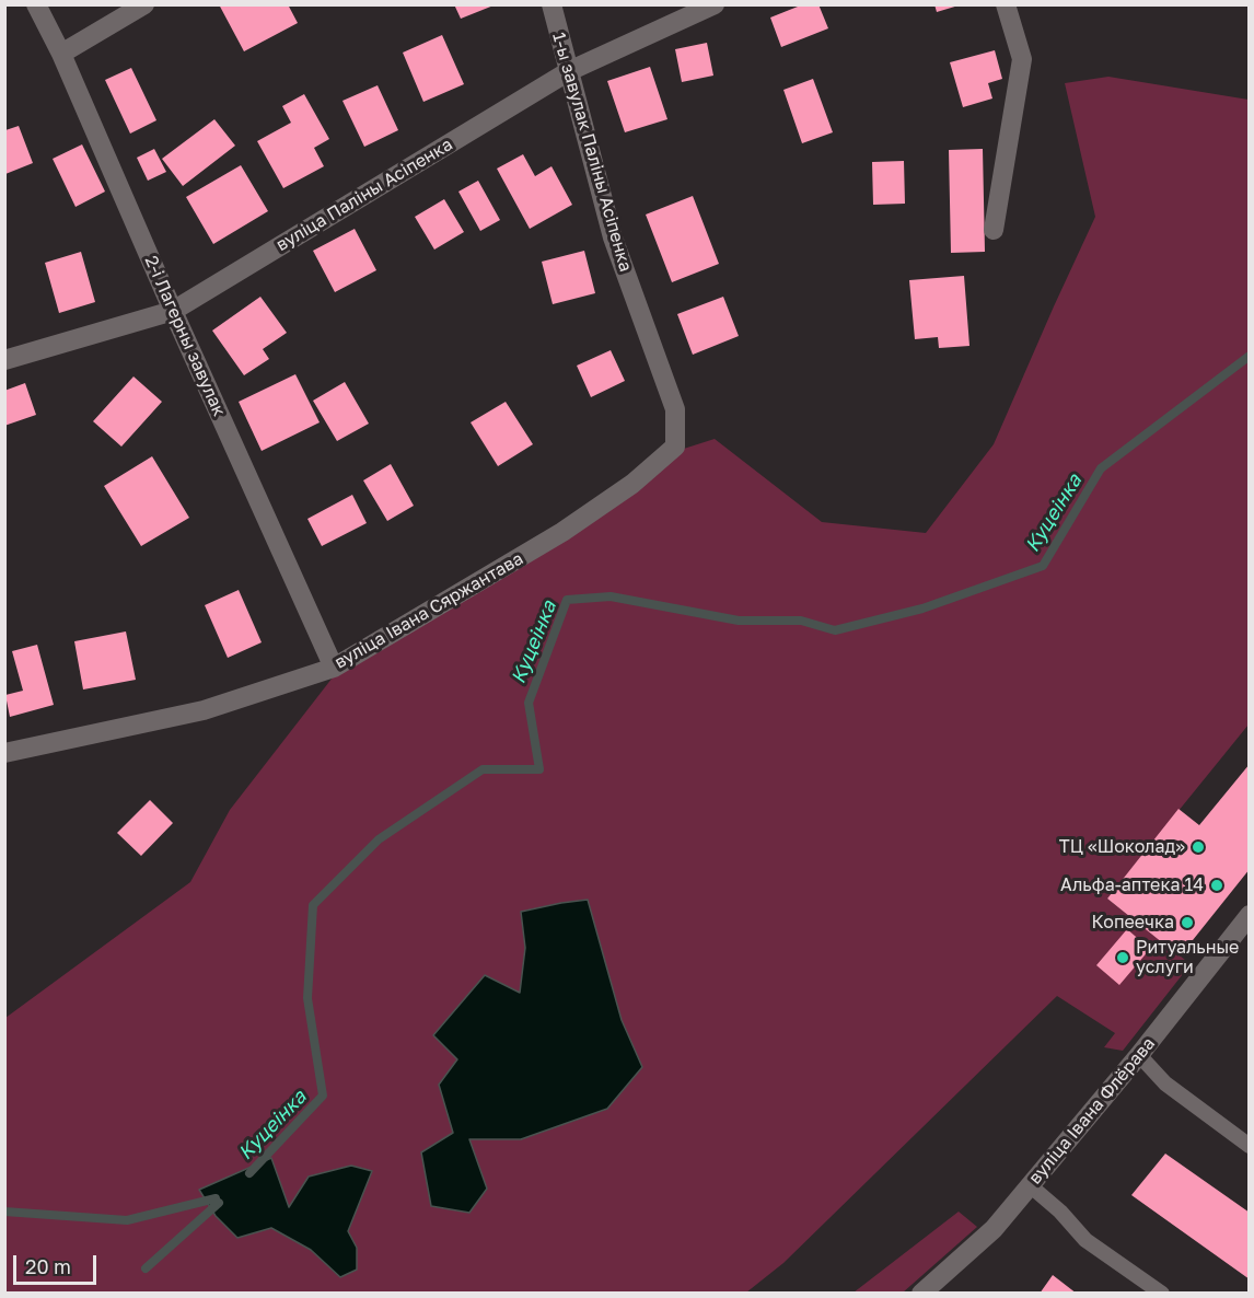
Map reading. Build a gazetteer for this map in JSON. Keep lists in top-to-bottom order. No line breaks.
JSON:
{"streets":{"street":["1-ы завулак Паліны Асіпенка","вуліца Паліны Асіпенка","2-і Лагерны завулак","вуліца Івана Сяржантава","вуліца Івана Флёрава"]},"crossings":[["1-ы завулак Паліны Асіпенка","вуліца Паліны Асіпенка"],["1-ы завулак Паліны Асіпенка","вуліца Івана Сяржантава"],["вуліца Паліны Асіпенка","2-і Лагерны завулак"],["2-і Лагерны завулак","вуліца Івана Сяржантава"]],"water":["Куцеінка"],"places":["ТЦ «Шоколад»","Альфа-аптека 14","Копеечка","Ритуальные услуги"],"scale_bar":"20 m"}
